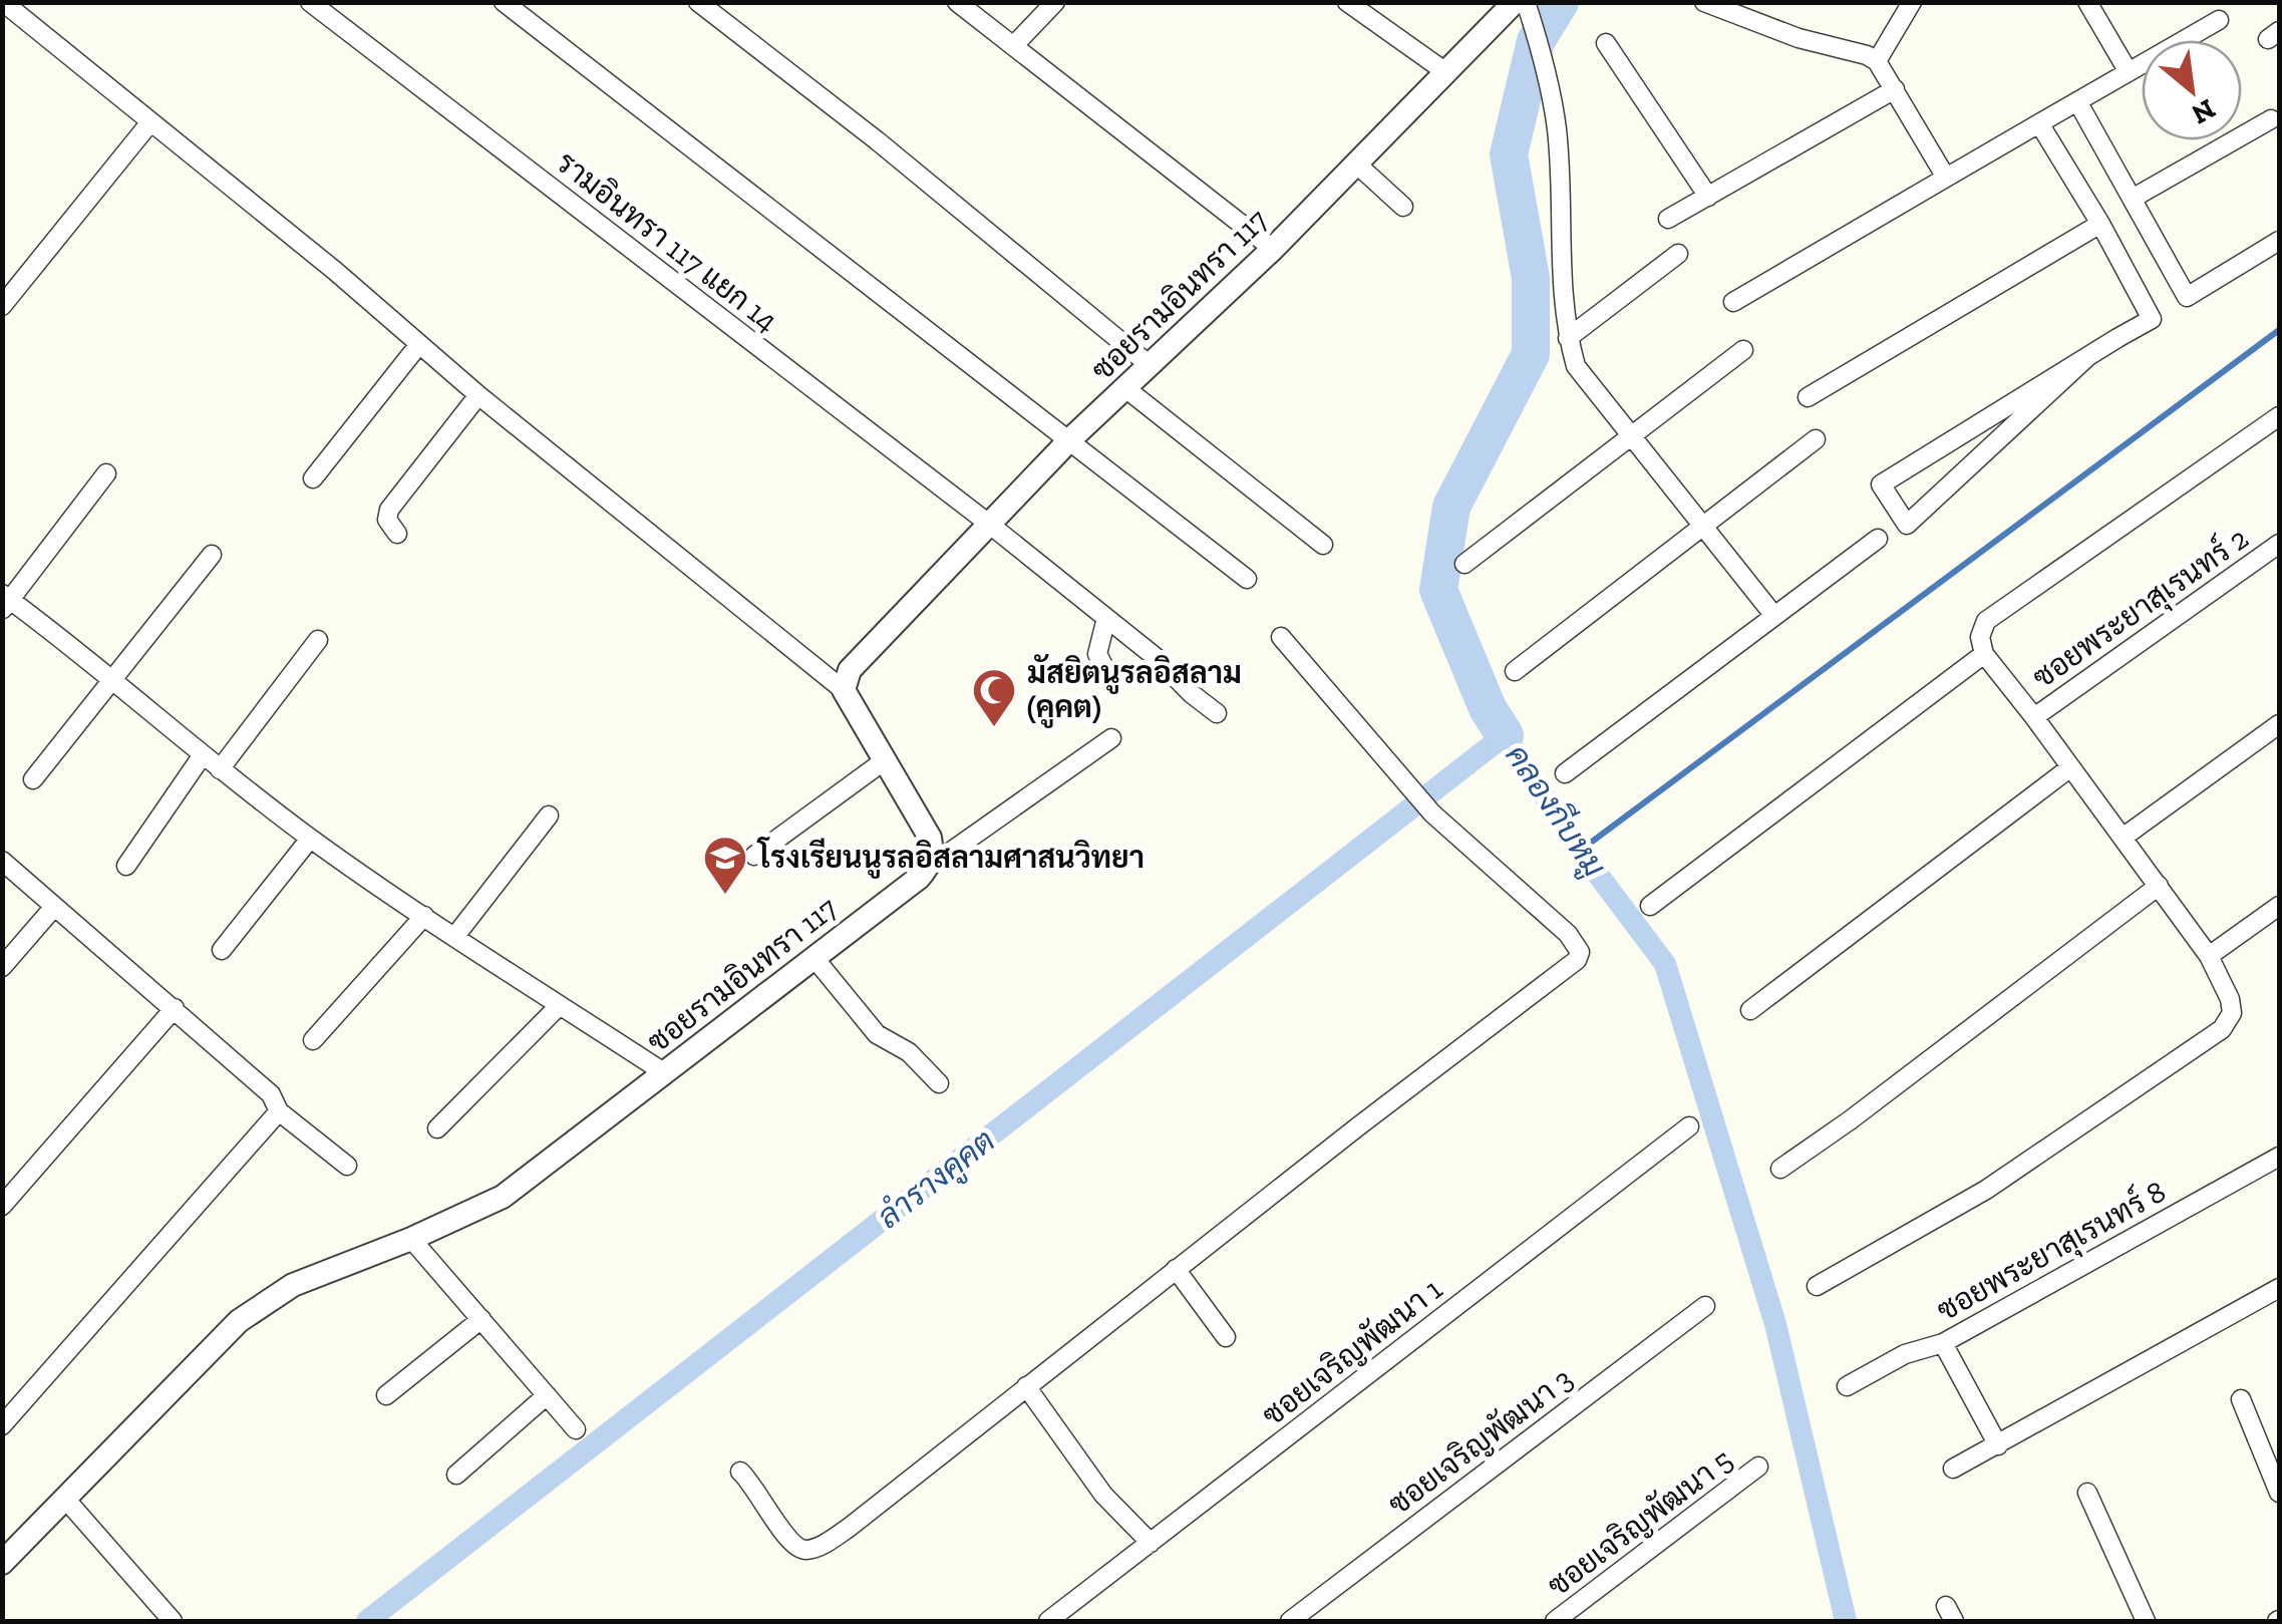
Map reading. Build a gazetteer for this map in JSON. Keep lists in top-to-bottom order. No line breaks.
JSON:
{"streets":{"street":["รามอินทรา 117 แยก 14","ซอยรามอินทรา 117","ซอยพระยาสุเรนทร์ 2","ซอยพระยาสุเรนทร์ 8","ซอยเจริญพัฒนา 1","ซอยเจริญพัฒนา 3","ซอยเจริญพัฒนา 5"]},"crossings":[["รามอินทรา 117 แยก 14","ซอยรามอินทรา 117"]],"water":["คลองกีบหมู","ลำรางคูคต"],"places":{"mosque":["มัสยิตนูรลอิสลาม (คูคต)"],"school or university":["โรงเรียนนูรลอิสลามศาสนวิทยา"]},"north":"bottom right"}
